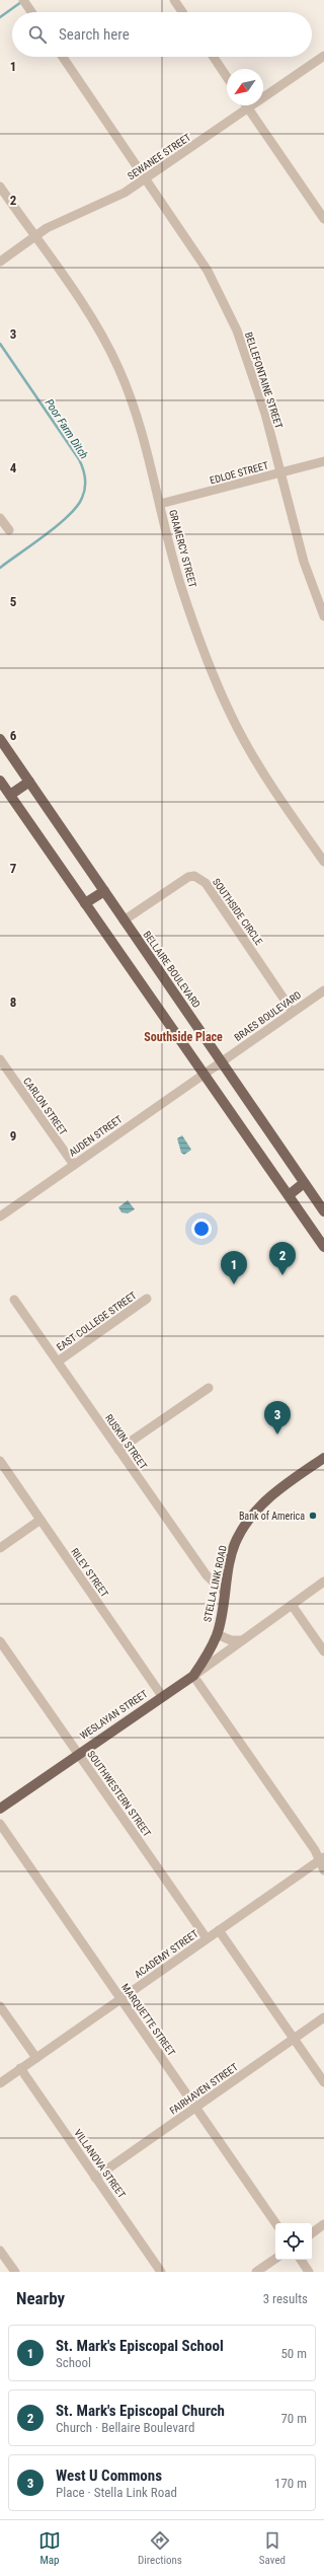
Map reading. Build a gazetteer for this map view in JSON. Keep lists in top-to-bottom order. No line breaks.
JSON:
{"streets":{"main road":["BELLAIRE BOULEVARD","STELLA LINK ROAD","WESLAYAN STREET"],"street":["SEWANEE STREET","BELLEFONTAINE STREET","EDLOE STREET","GRAMERCY STREET","SOUTHSIDE CIRCLE","BRAES BOULEVARD","CARLON STREET","AUDEN STREET","EAST COLLEGE STREET","RUSKIN STREET","RILEY STREET","SOUTHWESTERN STREET","ACADEMY STREET","MARQUETTE STREET","FAIRHAVEN STREET","VILLANOVA STREET"]},"crossings":[["SEWANEE STREET","BELLEFONTAINE STREET"],["SEWANEE STREET","GRAMERCY STREET"],["BELLEFONTAINE STREET","EDLOE STREET"],["EDLOE STREET","GRAMERCY STREET"],["SOUTHSIDE CIRCLE","BELLAIRE BOULEVARD"],["SOUTHSIDE CIRCLE","BRAES BOULEVARD"],["BELLAIRE BOULEVARD","BRAES BOULEVARD"],["BRAES BOULEVARD","AUDEN STREET"],["CARLON STREET","AUDEN STREET"],["EAST COLLEGE STREET","RUSKIN STREET"],["RUSKIN STREET","STELLA LINK ROAD"],["RILEY STREET","WESLAYAN STREET"],["STELLA LINK ROAD","WESLAYAN STREET"],["WESLAYAN STREET","SOUTHWESTERN STREET"],["SOUTHWESTERN STREET","ACADEMY STREET"],["ACADEMY STREET","MARQUETTE STREET"],["ACADEMY STREET","VILLANOVA STREET"],["MARQUETTE STREET","FAIRHAVEN STREET"],["FAIRHAVEN STREET","VILLANOVA STREET"]],"districts":["Southside Place"],"water":["Poor Farm Ditch"],"places":["Bank of America"],"north":"bottom left","page":{"search":"Search here","pins":["2","1","3"],"heading":["Nearby","3 results"],"list":[{"mark":"1","name":"St. Mark's Episcopal School","note":"School","value":"50 m"},{"mark":"2","name":"St. Mark's Episcopal Church","note":"Church · Bellaire Boulevard","value":"70 m"},{"mark":"3","name":"West U Commons","note":"Place · Stella Link Road","value":"170 m"}],"nav":["Map","Directions","Saved"]},"grid":{"rows":["1","2","3","4","5","6","7","8","9"]}}
